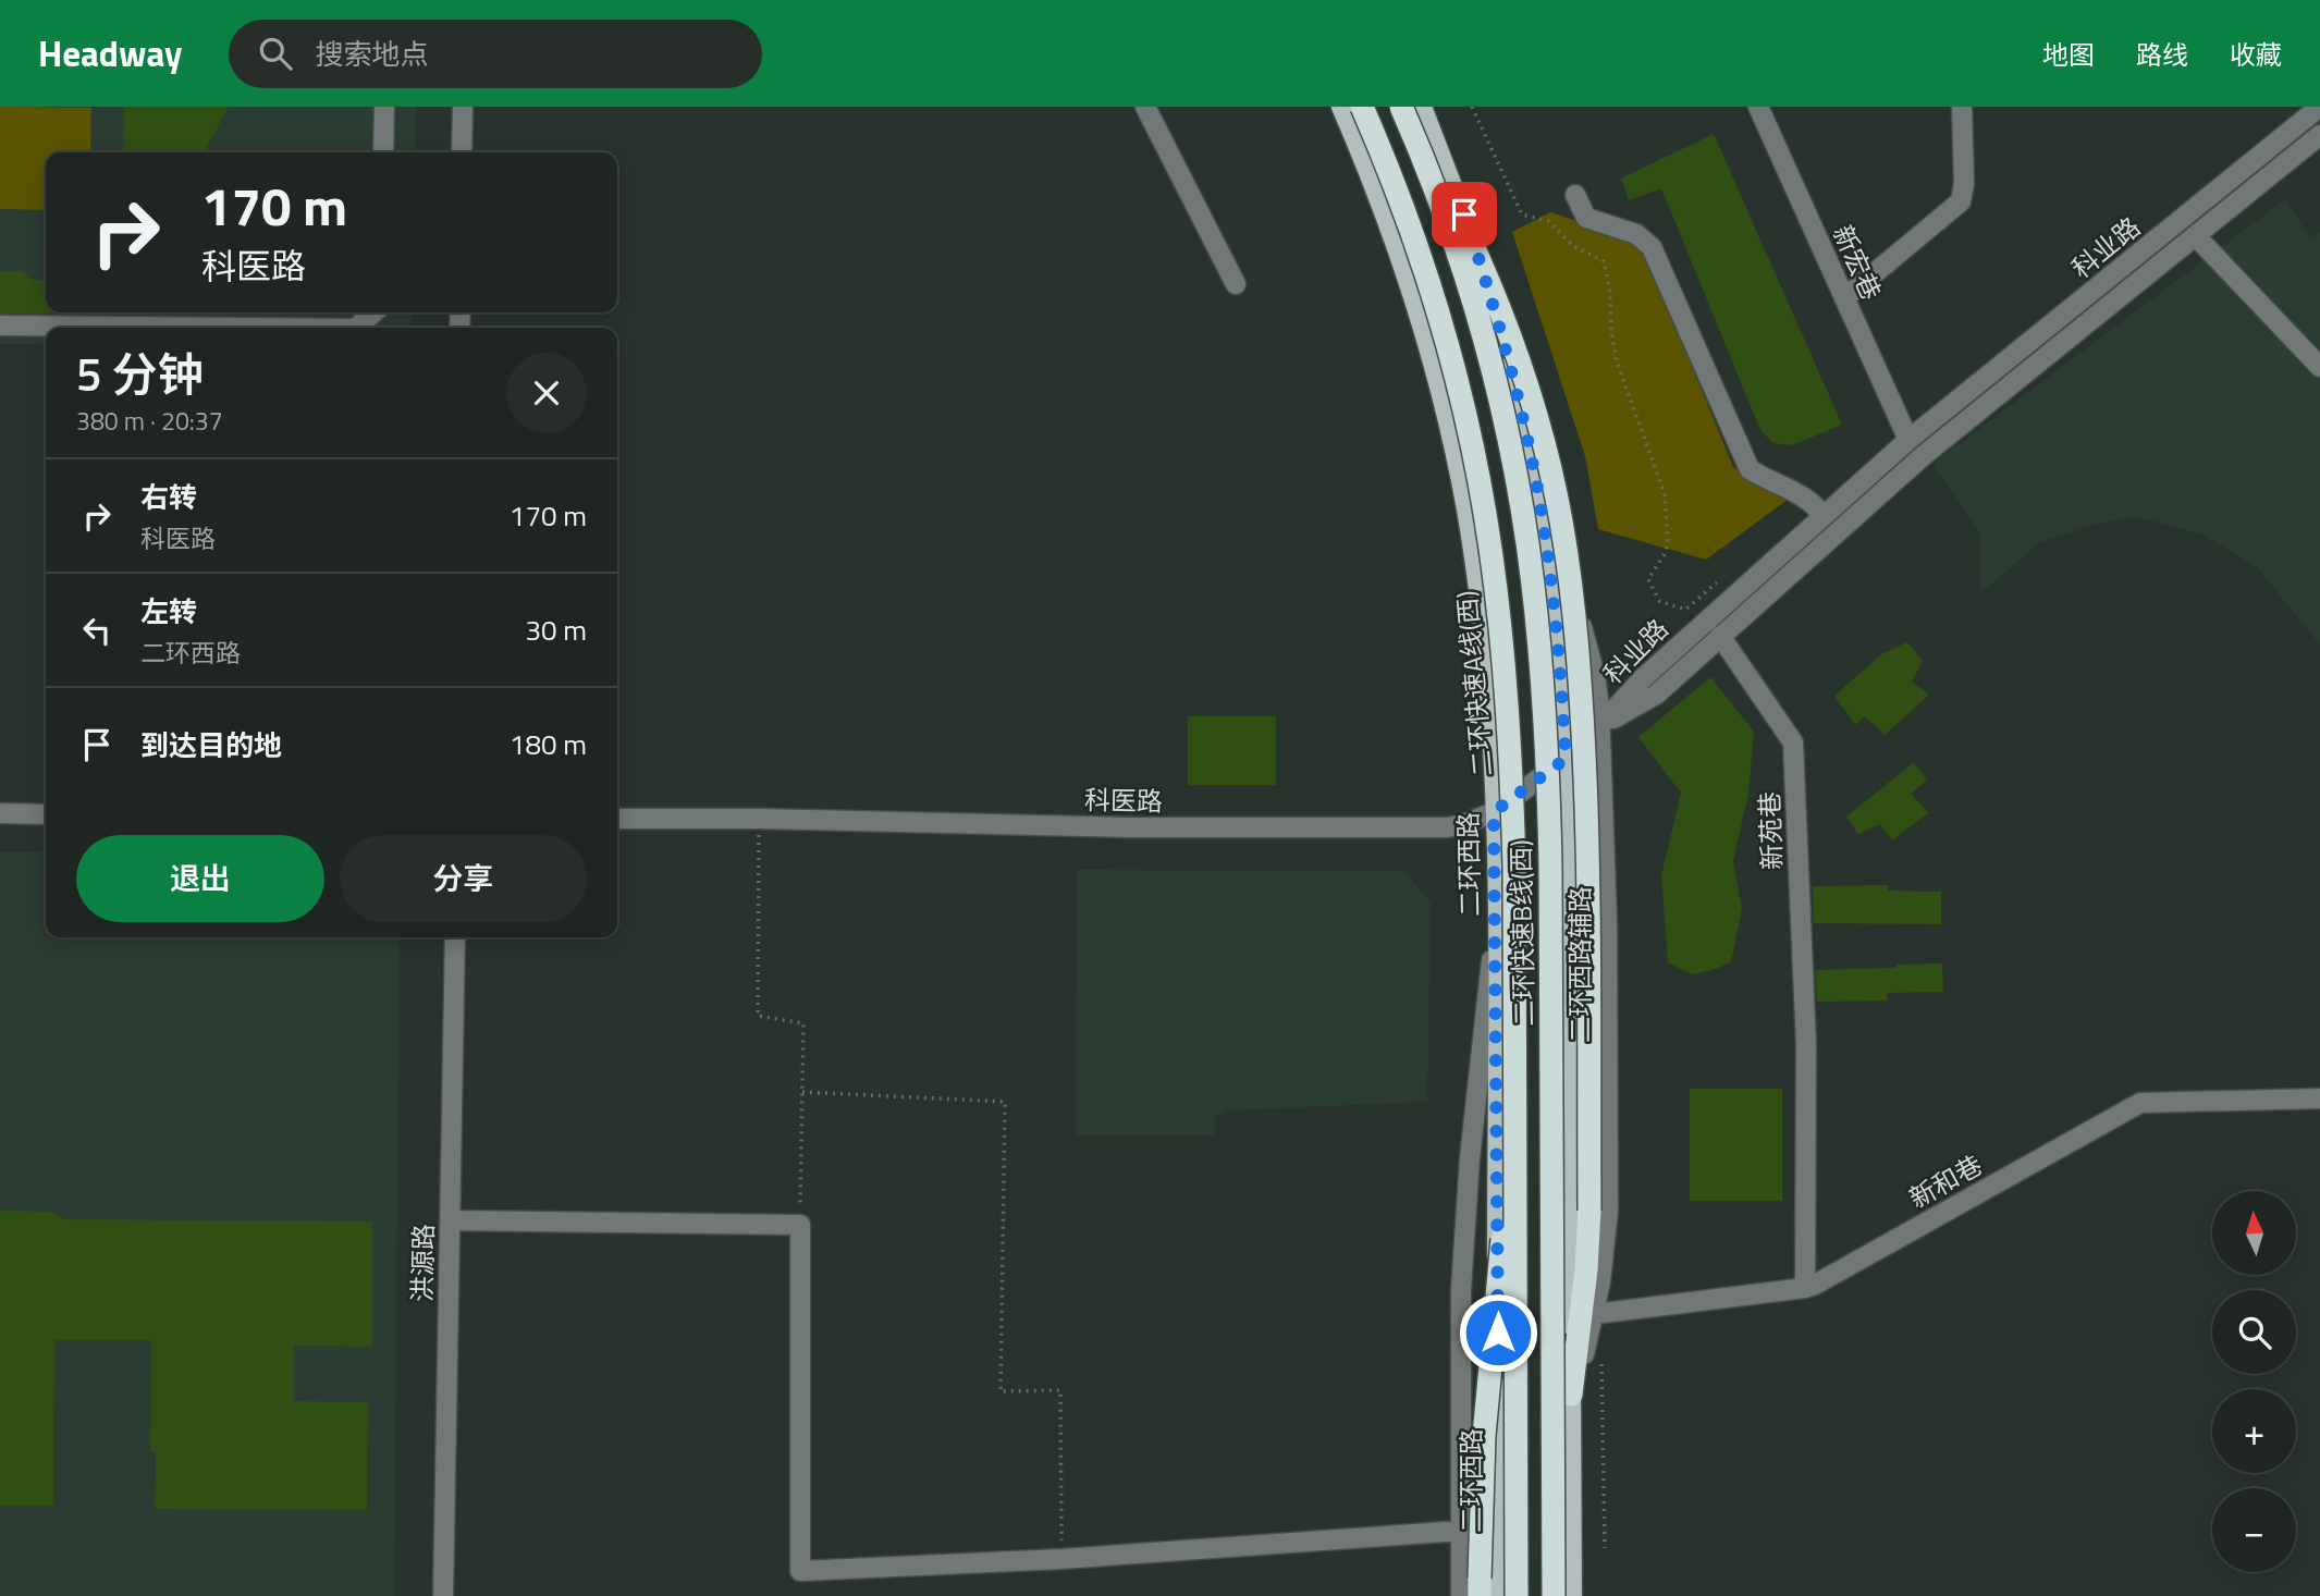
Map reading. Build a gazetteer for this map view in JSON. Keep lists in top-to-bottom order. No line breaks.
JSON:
{"streets":{"highway":["二环快速A线(西)","二环快速B线(西)"],"main road":["二环西路"],"street":["科业路","新宏巷","科医路","新苑巷","二环西路辅路","新和巷","洪源路"]},"crossings":[["科业路","新宏巷"],["科业路","科医路"],["科业路","新苑巷"],["科业路","二环西路辅路"],["科医路","二环西路"],["科医路","二环西路辅路"],["新苑巷","新和巷"],["二环西路辅路","新和巷"]],"north":"top","page":{"header":"Headway","search":"搜索地点","nav":["地图","路线","收藏"],"turn":["170 m","科医路"],"heading":["5 分钟","380 m · 20:37"],"list":[{"name":"右转","note":"科医路","value":"170 m"},{"name":"左转","note":"二环西路","value":"30 m"},{"name":"到达目的地","value":"180 m"}],"buttons":["退出","分享"],"map_buttons":["+","−"]}}
